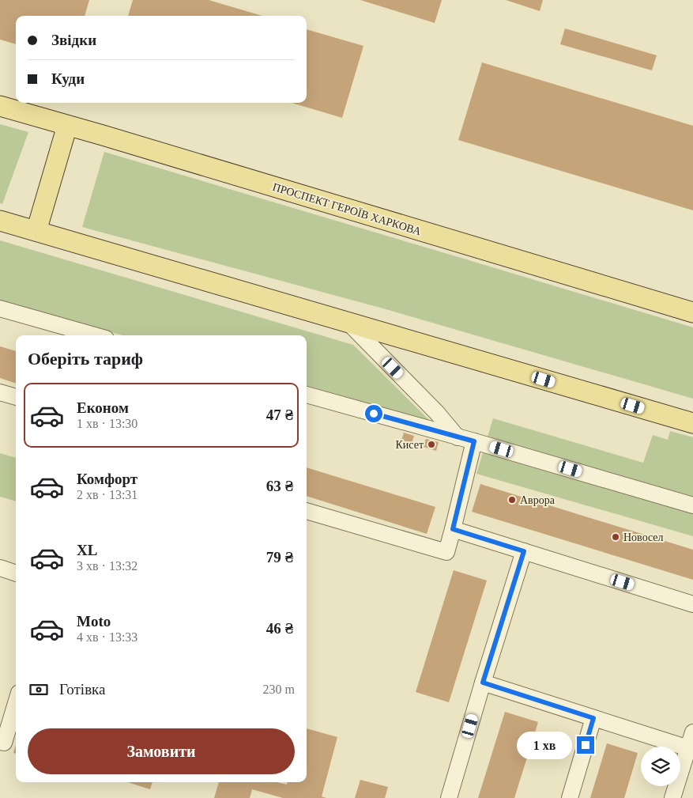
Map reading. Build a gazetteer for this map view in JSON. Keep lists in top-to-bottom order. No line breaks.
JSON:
{"streets":{"main road":["ПРОСПЕКТ ГЕРОЇВ ХАРКОВА"]},"places":["Кисет","Аврора","Новосел"],"page":{"banner":["Звідки","Куди"],"heading":"Оберіть тариф","list":[{"name":"Економ","note":"1 хв · 13:30","value":"47 ₴"},{"name":"Комфорт","note":"2 хв · 13:31","value":"63 ₴"},{"name":"XL","note":"3 хв · 13:32","value":"79 ₴"},{"name":"Moto","note":"4 хв · 13:33","value":"46 ₴"}],"pay":["Готівка","230 m"],"buttons":"Замовити","bubble":"1 хв"}}
